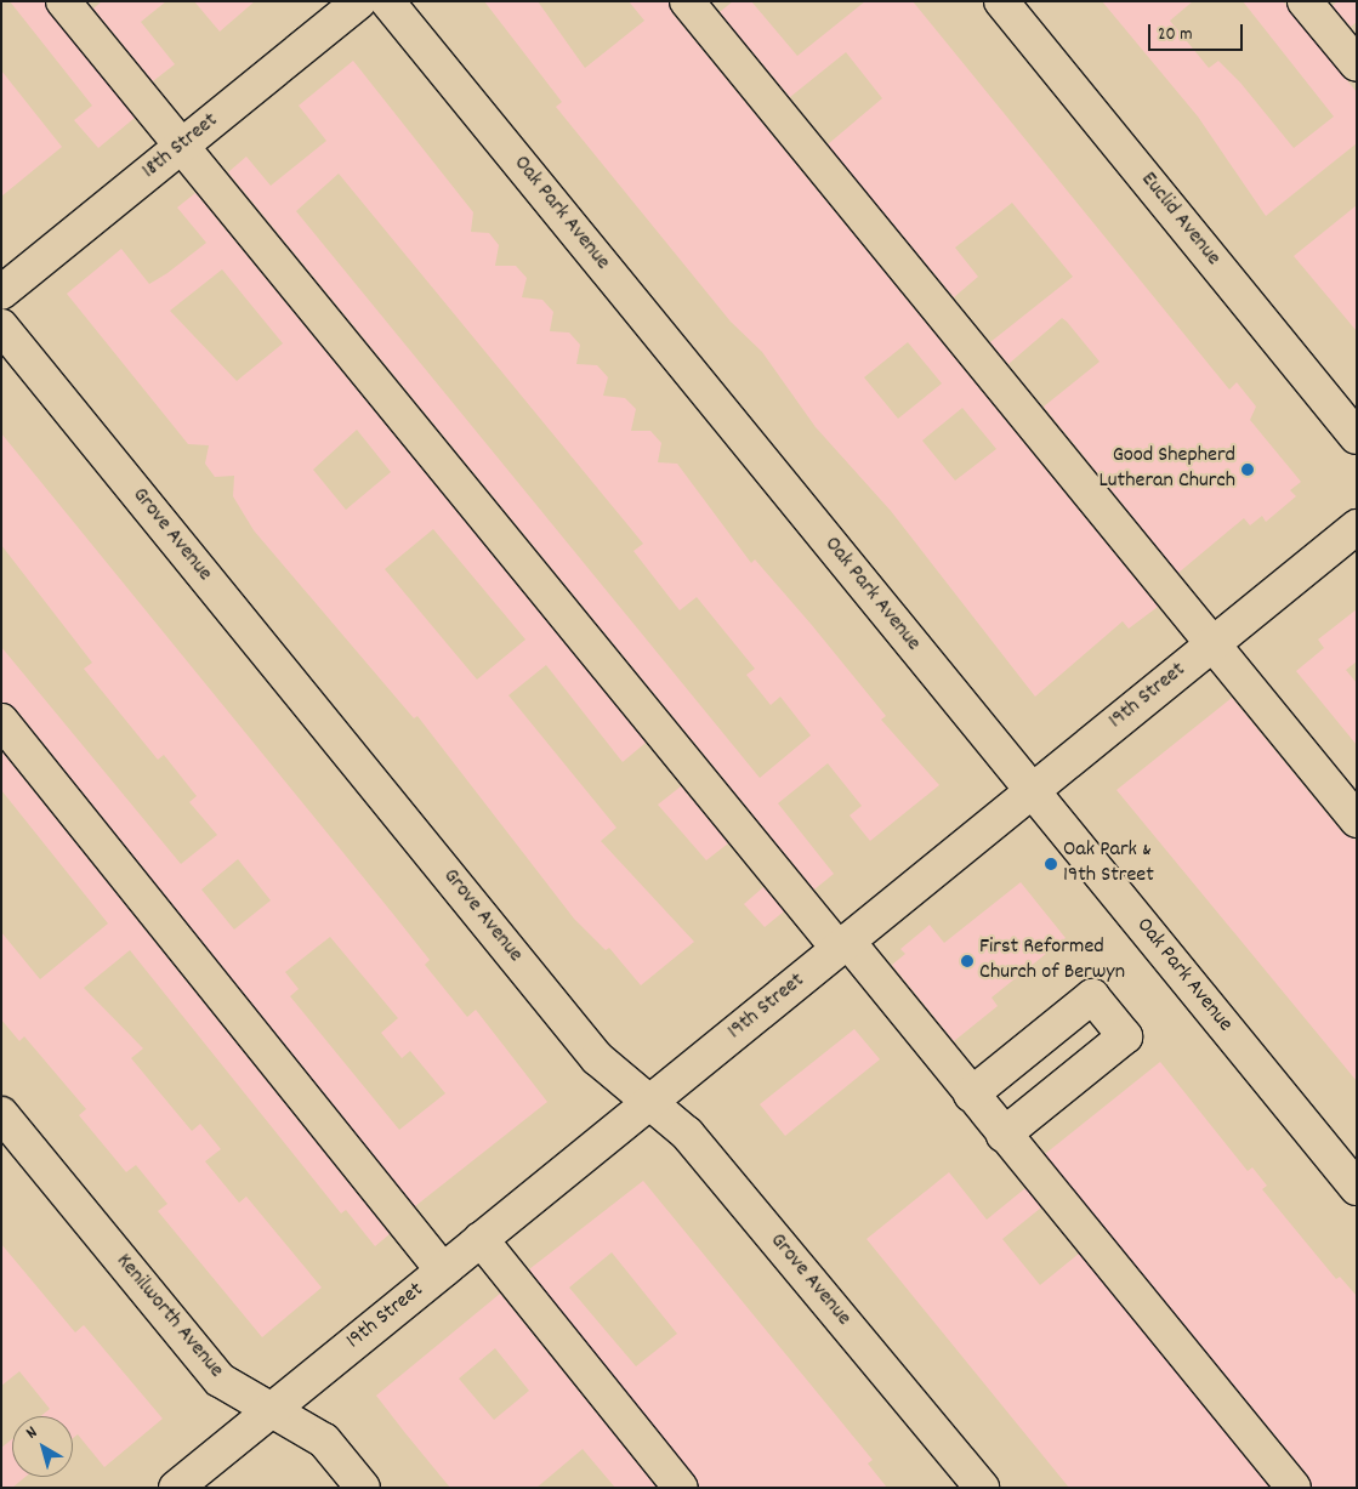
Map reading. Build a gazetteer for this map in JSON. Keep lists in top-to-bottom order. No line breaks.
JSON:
{"streets":{"street":["18th Street","Oak Park Avenue","Euclid Avenue","Grove Avenue","19th Street","Kenilworth Avenue"]},"crossings":[["Oak Park Avenue","19th Street"],["Grove Avenue","19th Street"],["19th Street","Kenilworth Avenue"]],"places":["Good Shepherd Lutheran Church","Oak Park & 19th Street","First Reformed Church of Berwyn"],"scale_bar":"20 m","north":"top left"}
